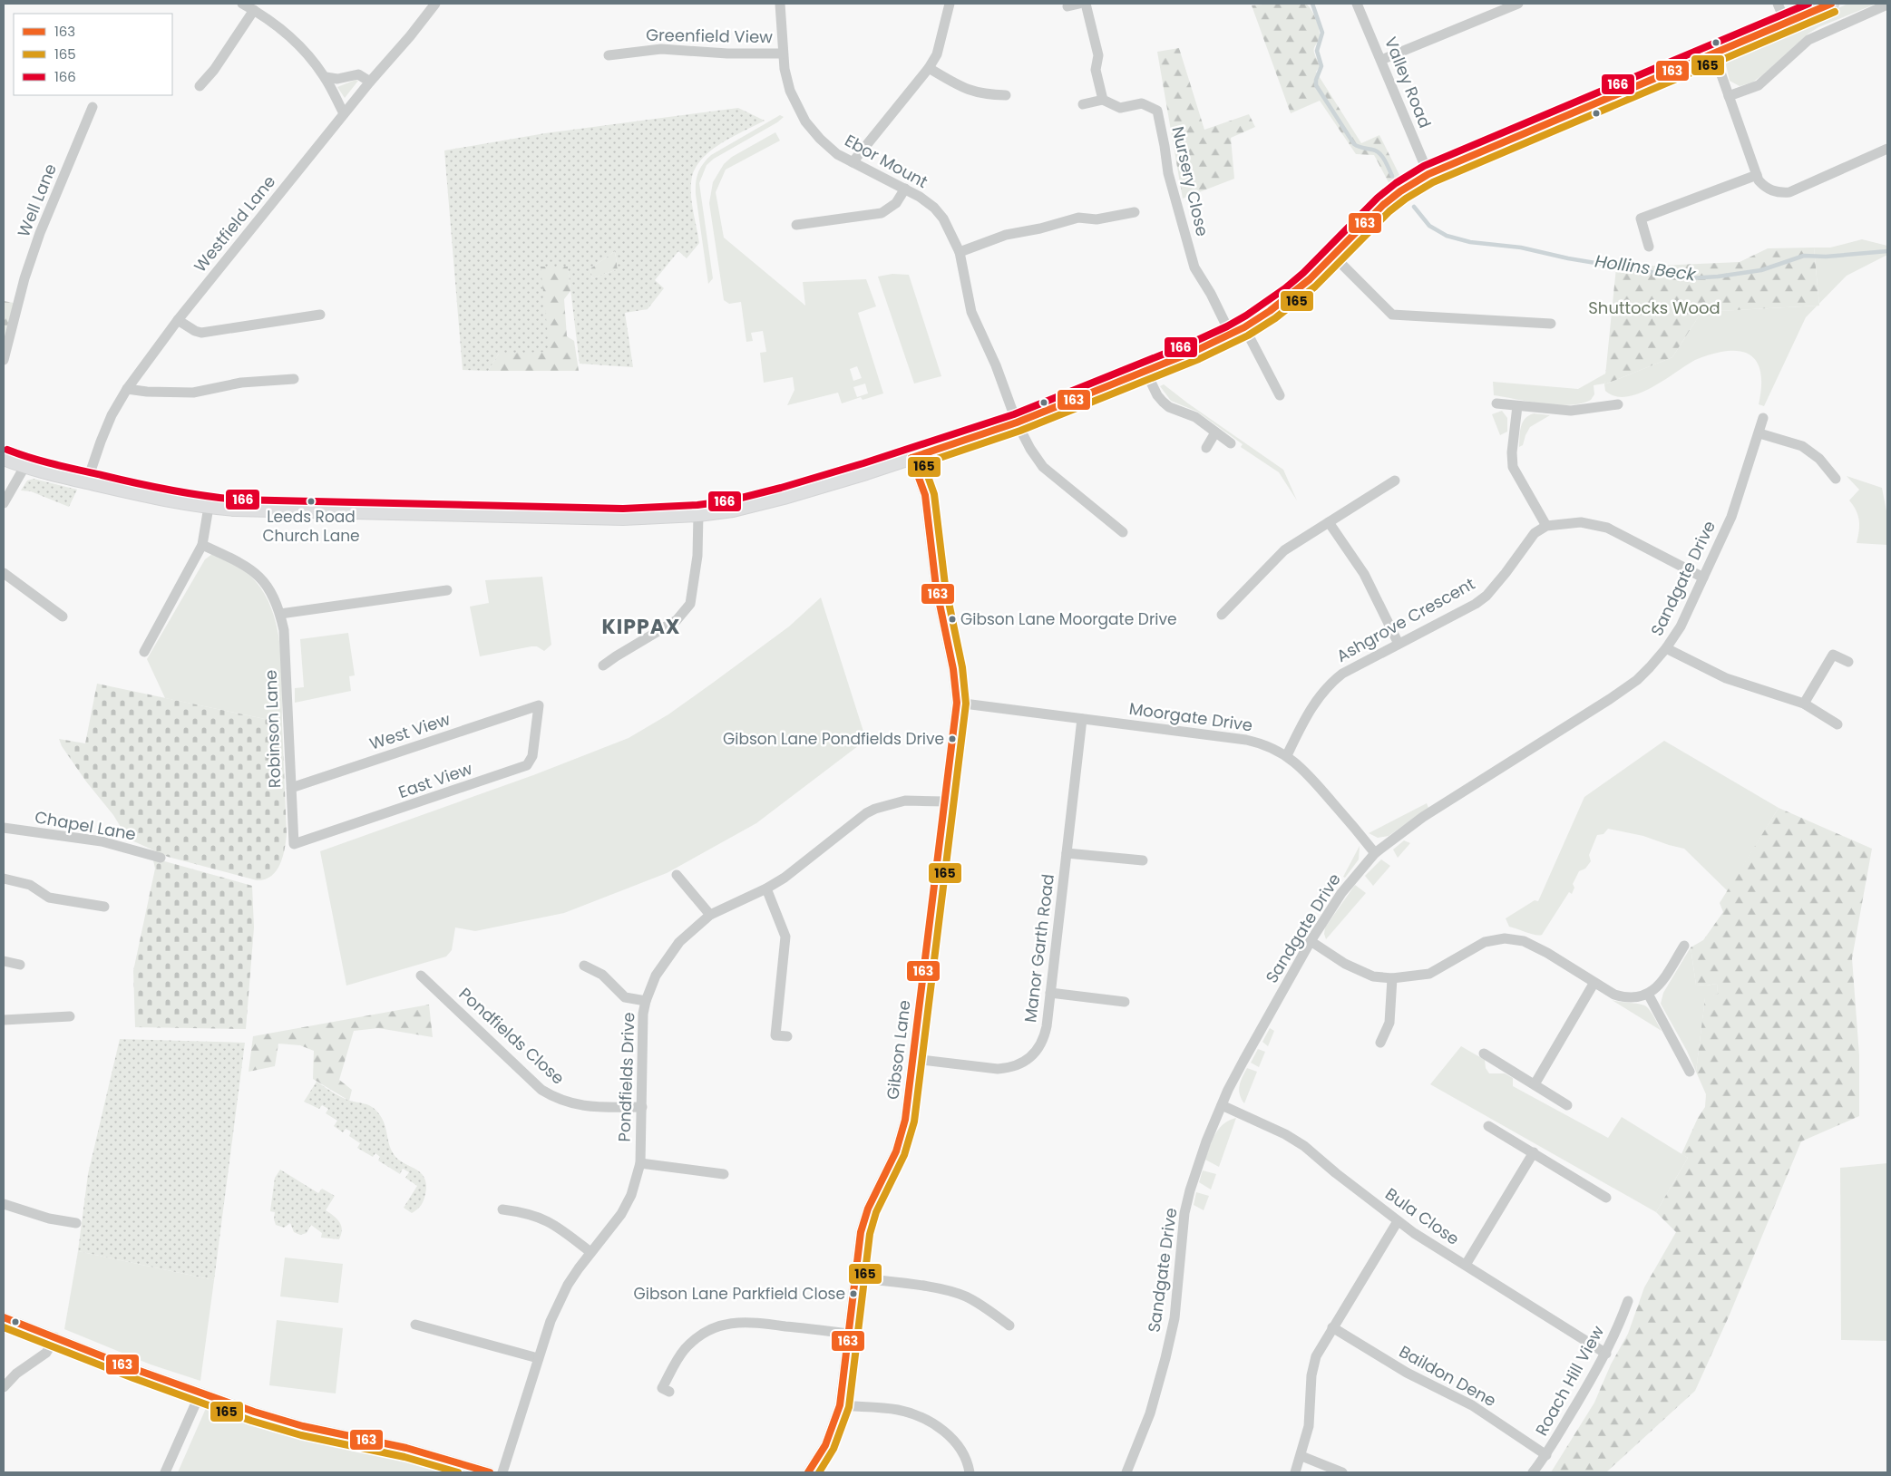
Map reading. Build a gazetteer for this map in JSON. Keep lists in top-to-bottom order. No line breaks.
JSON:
{"streets":{"street":["Greenfield View","Valley Road","Ebor Mount","Nursery Close","Well Lane","Westfield Lane","Sandgate Drive","Ashgrove Crescent","Moorgate Drive","Robinson Lane","West View","East View","Chapel Lane","Manor Garth Road","Pondfields Close","Gibson Lane","Pondfields Drive","Bula Close","Baildon Dene","Roach Hill View"]},"crossings":[["Greenfield View","Ebor Mount"],["Sandgate Drive","Moorgate Drive"],["Sandgate Drive","Bula Close"],["Ashgrove Crescent","Moorgate Drive"],["Moorgate Drive","Manor Garth Road"],["Moorgate Drive","Gibson Lane"],["Robinson Lane","West View"],["Robinson Lane","East View"],["West View","East View"],["Manor Garth Road","Gibson Lane"],["Pondfields Close","Pondfields Drive"],["Gibson Lane","Pondfields Drive"],["Bula Close","Roach Hill View"],["Baildon Dene","Roach Hill View"]],"districts":["KIPPAX"],"water":["Hollins Beck"],"parks":["Shuttocks Wood"],"places":["Leeds Road Church Lane","Gibson Lane Moorgate Drive","Gibson Lane Pondfields Drive","Gibson Lane Parkfield Close"],"lines":["transit line 163","transit line 166","transit line 165"],"legend":["163","165","166"]}
